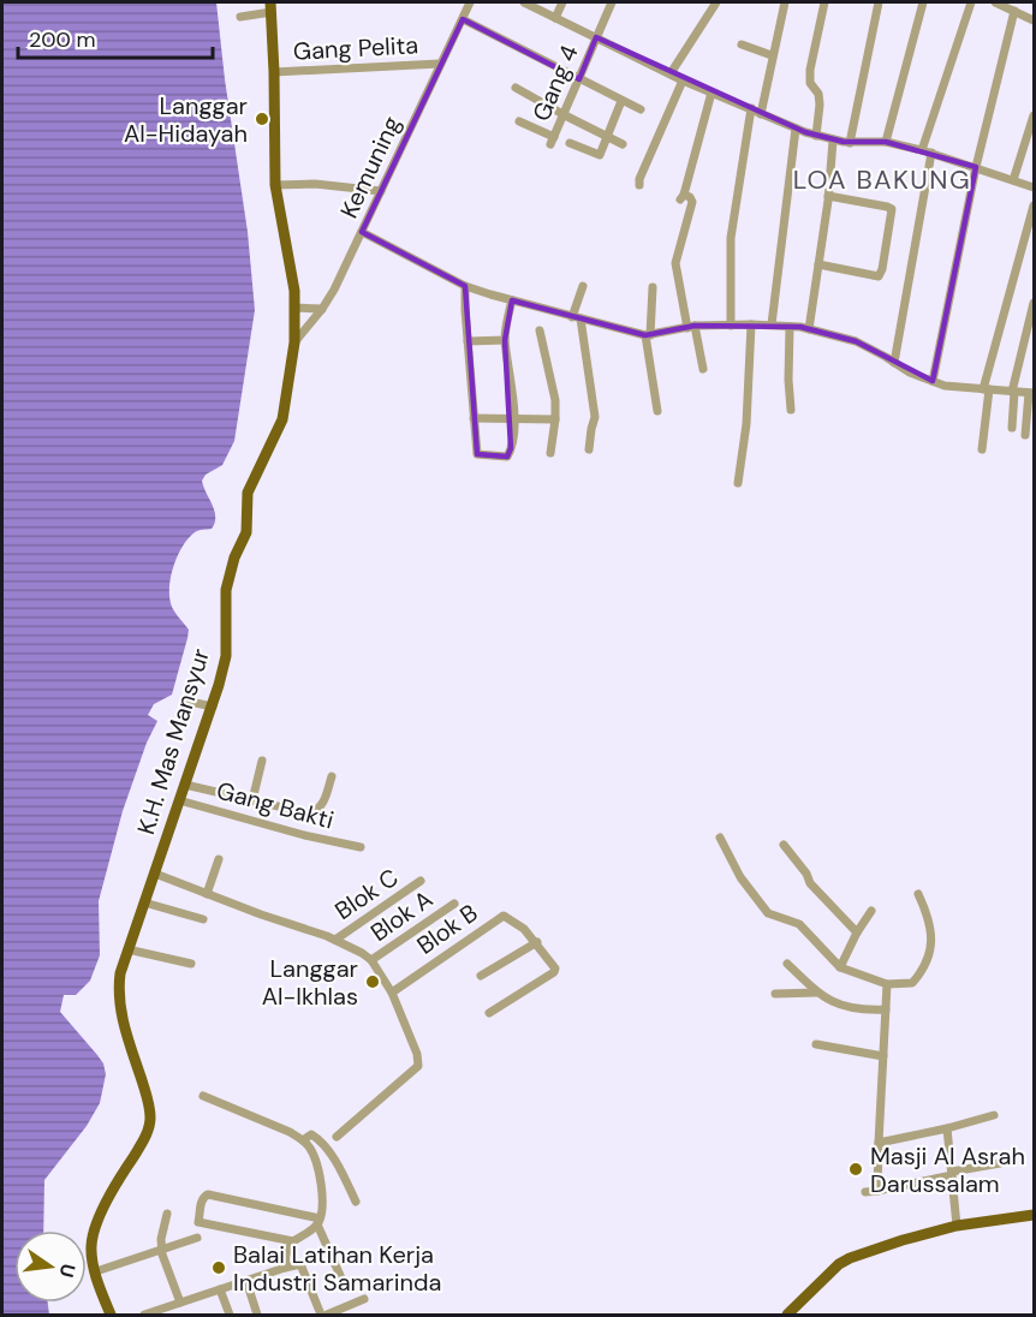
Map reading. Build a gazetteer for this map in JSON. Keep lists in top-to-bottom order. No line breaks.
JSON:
{"streets":{"main road":["K.H. Mas Mansyur"],"street":["Gang Pelita","Gang 4","Kemuning","Gang Bakti","Blok C","Blok A","Blok B"]},"crossings":[["Gang Pelita","Kemuning"],["Gang Pelita","K.H. Mas Mansyur"],["Kemuning","K.H. Mas Mansyur"],["K.H. Mas Mansyur","Gang Bakti"]],"districts":["LOA BAKUNG"],"places":["Langgar Al-Hidayah","Langgar Al-Ikhlas","Masji Al Asrah Darussalam","Balai Latihan Kerja Industri Samarinda"],"scale_bar":"200 m","north":"right"}
